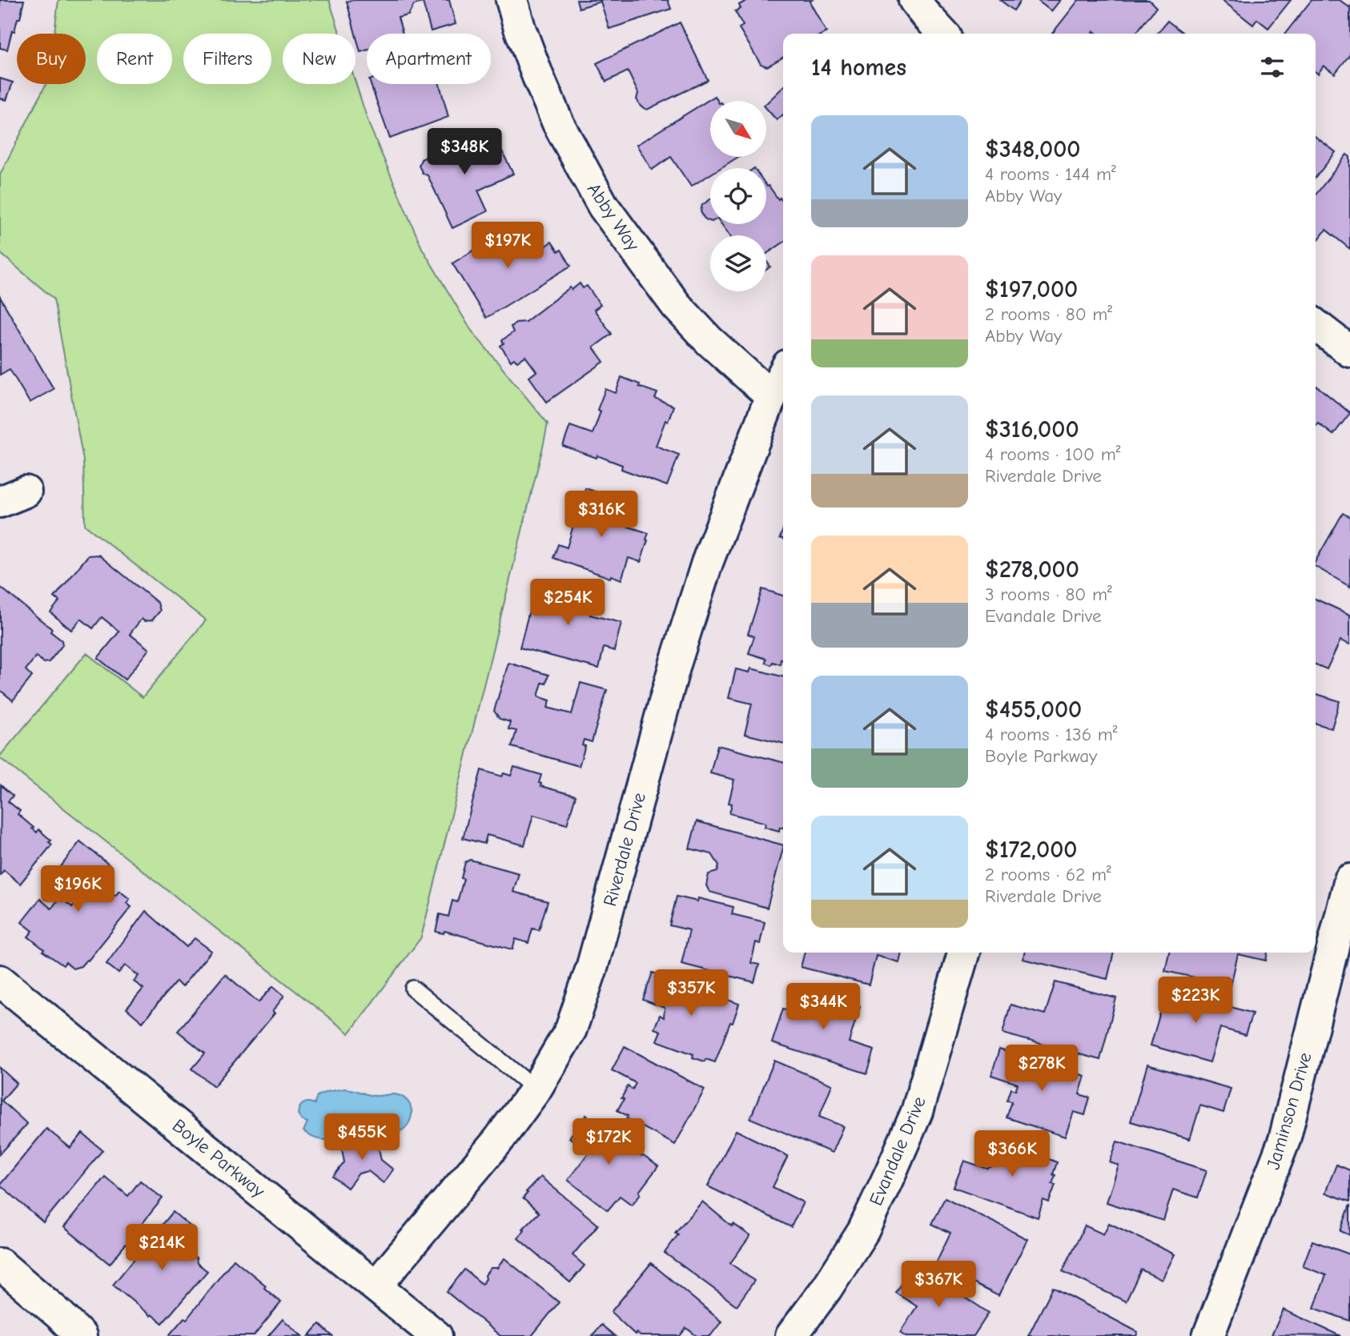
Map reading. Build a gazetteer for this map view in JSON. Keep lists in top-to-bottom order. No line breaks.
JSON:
{"streets":{"street":["Abby Way","Riverdale Drive","Jaminson Drive","Evandale Drive","Boyle Parkway"]},"crossings":[["Abby Way","Riverdale Drive"],["Riverdale Drive","Boyle Parkway"]],"north":"bottom right","page":{"chip":["Buy","Rent","Filters","New","Apartment"],"heading":"14 homes","list":[{"name":"$348,000","note":"4 rooms · 144 m² · Abby Way"},{"name":"$197,000","note":"2 rooms · 80 m² · Abby Way"},{"name":"$316,000","note":"4 rooms · 100 m² · Riverdale Drive"},{"name":"$278,000","note":"3 rooms · 80 m² · Evandale Drive"},{"name":"$455,000","note":"4 rooms · 136 m² · Boyle Parkway"},{"name":"$172,000","note":"2 rooms · 62 m² · Riverdale Drive"}],"price":["$348K","$197K","$316K","$254K","$196K","$357K","$223K","$344K","$278K","$455K","$172K","$366K","$214K","$367K"]}}
